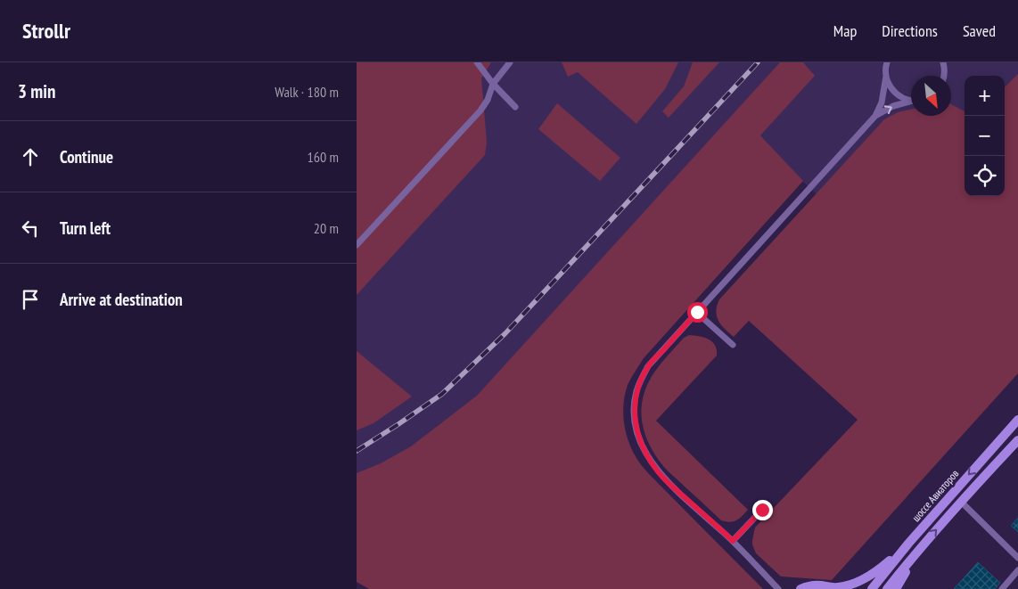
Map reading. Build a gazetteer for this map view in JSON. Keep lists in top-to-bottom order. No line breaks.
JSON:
{"streets":{"main road":["шоссе Авиаторов"]},"north":"bottom right","page":{"header":"Strollr","nav":["Map","Directions","Saved"],"heading":["3 min","Walk · 180 m"],"map_buttons":["+","−"],"list":[["Continue","160 m"],["Turn left","20 m"],"Arrive at destination"]}}
